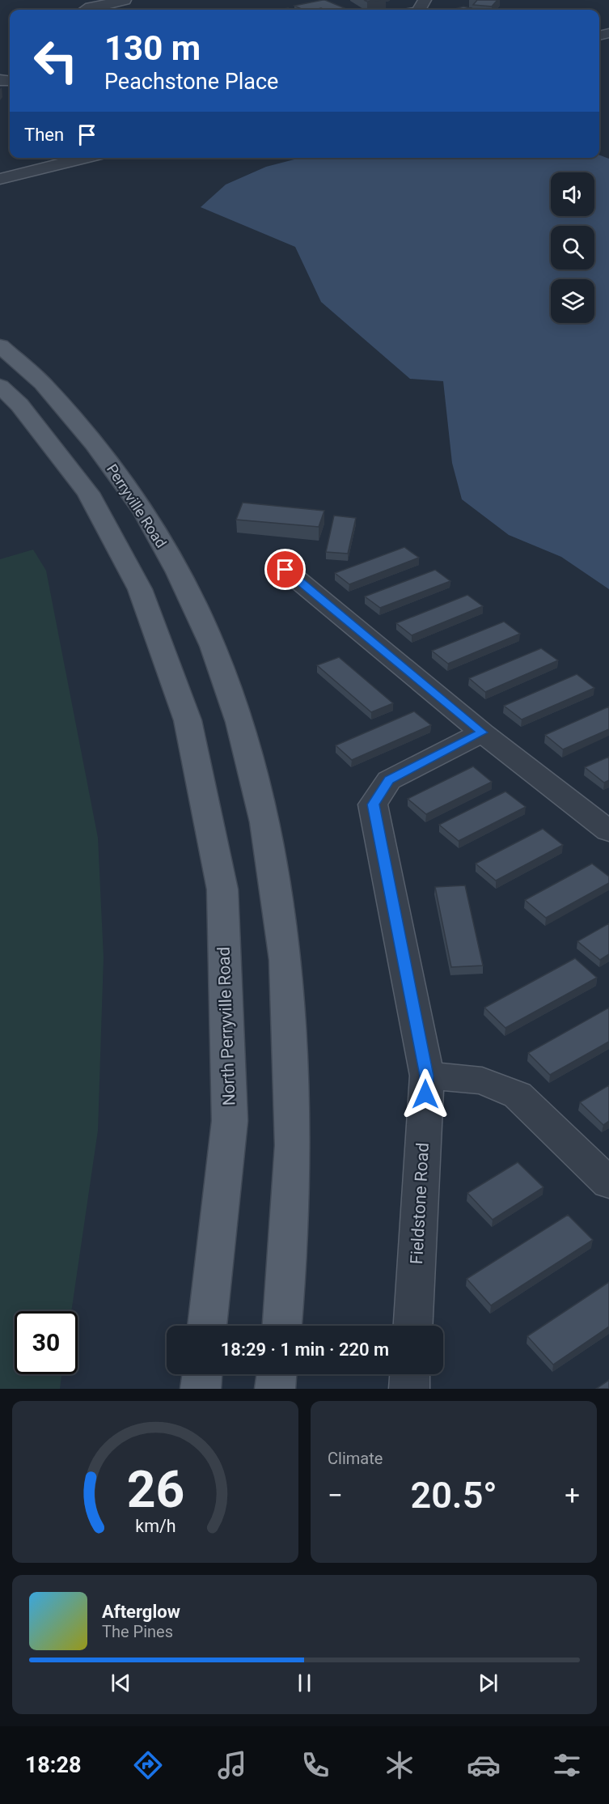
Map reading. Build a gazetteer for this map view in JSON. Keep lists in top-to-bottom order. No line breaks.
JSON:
{"streets":{"main road":["Perryville Road","North Perryville Road"],"street":["Fieldstone Road"]},"page":{"turn":["130 m","Peachstone Place"],"then":"Then","limit":"30","trip":"18:29 · 1 min · 220 m","tile":"Climate","heat":["−","20.5°","+"],"song":["Afterglow","The Pines"],"tabs":"18:28","gauge":["26","km/h"]}}
